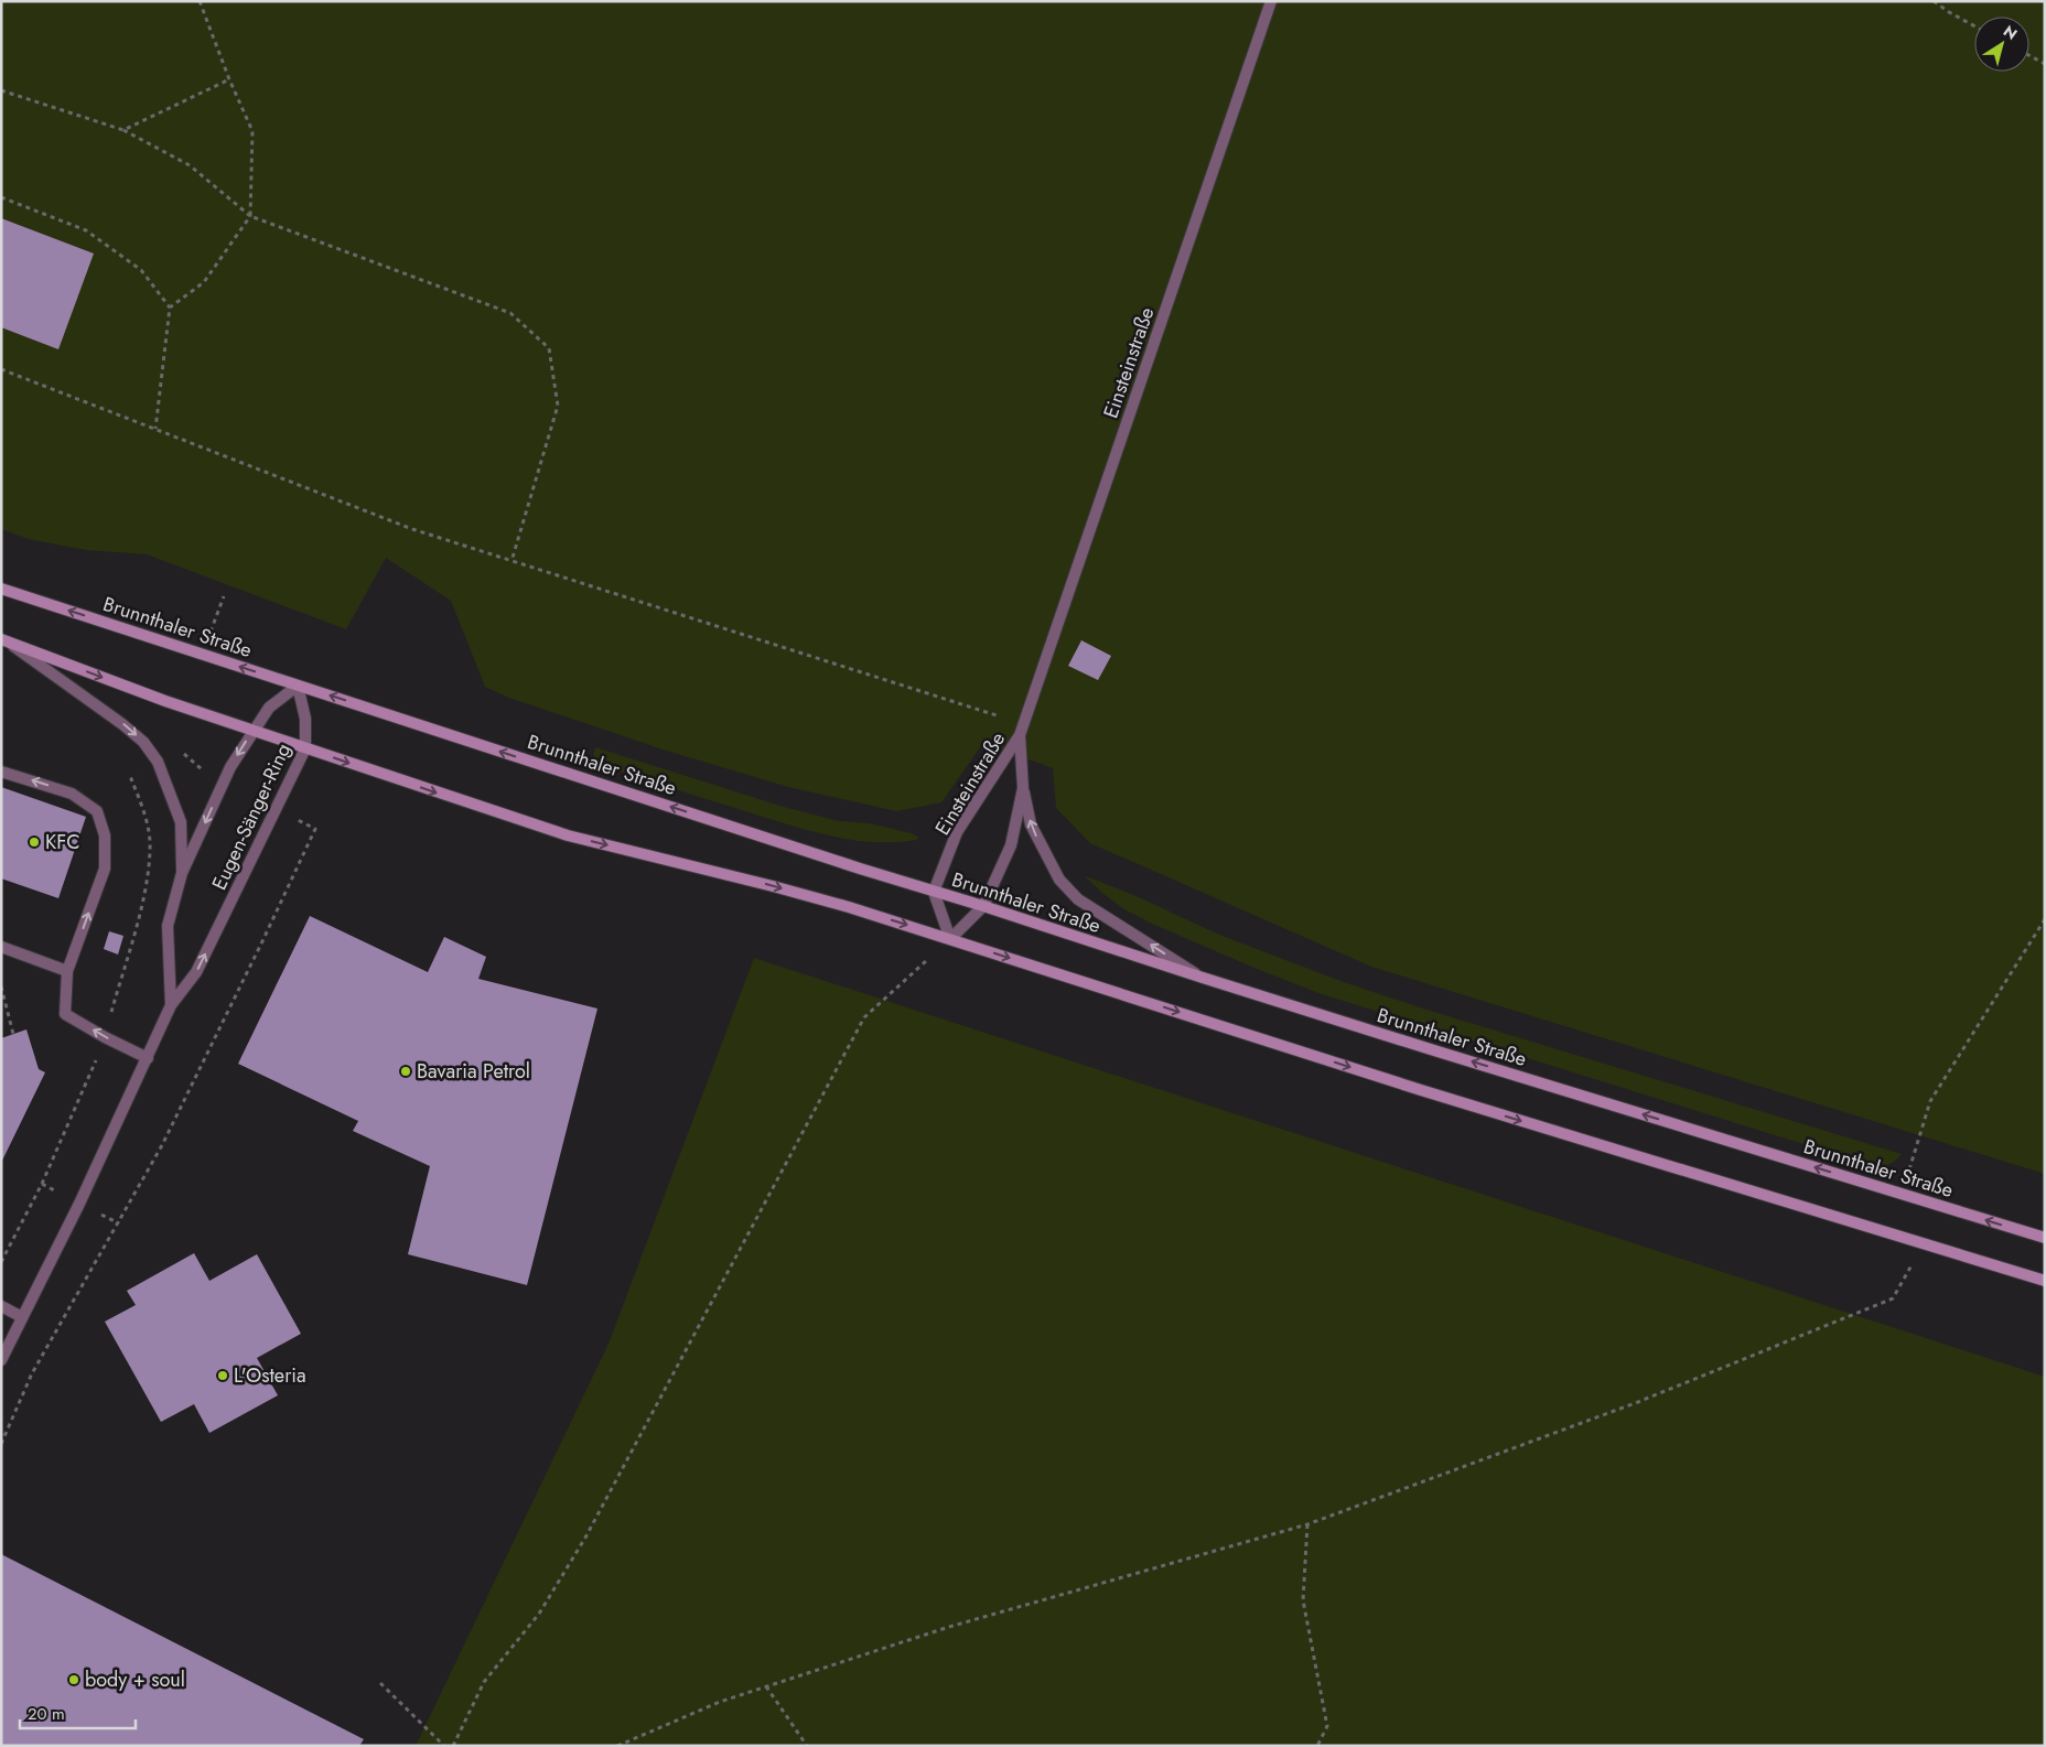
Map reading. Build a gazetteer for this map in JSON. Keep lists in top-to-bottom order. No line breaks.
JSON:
{"streets":{"main road":["Brunnthaler Straße"],"street":["Einsteinstraße","Eugen-Sänger-Ring"]},"crossings":[["Einsteinstraße","Brunnthaler Straße"],["Brunnthaler Straße","Eugen-Sänger-Ring"]],"places":["KFC","Bavaria Petrol","L'Osteria","body + soul"],"scale_bar":"20 m","north":"top right"}
